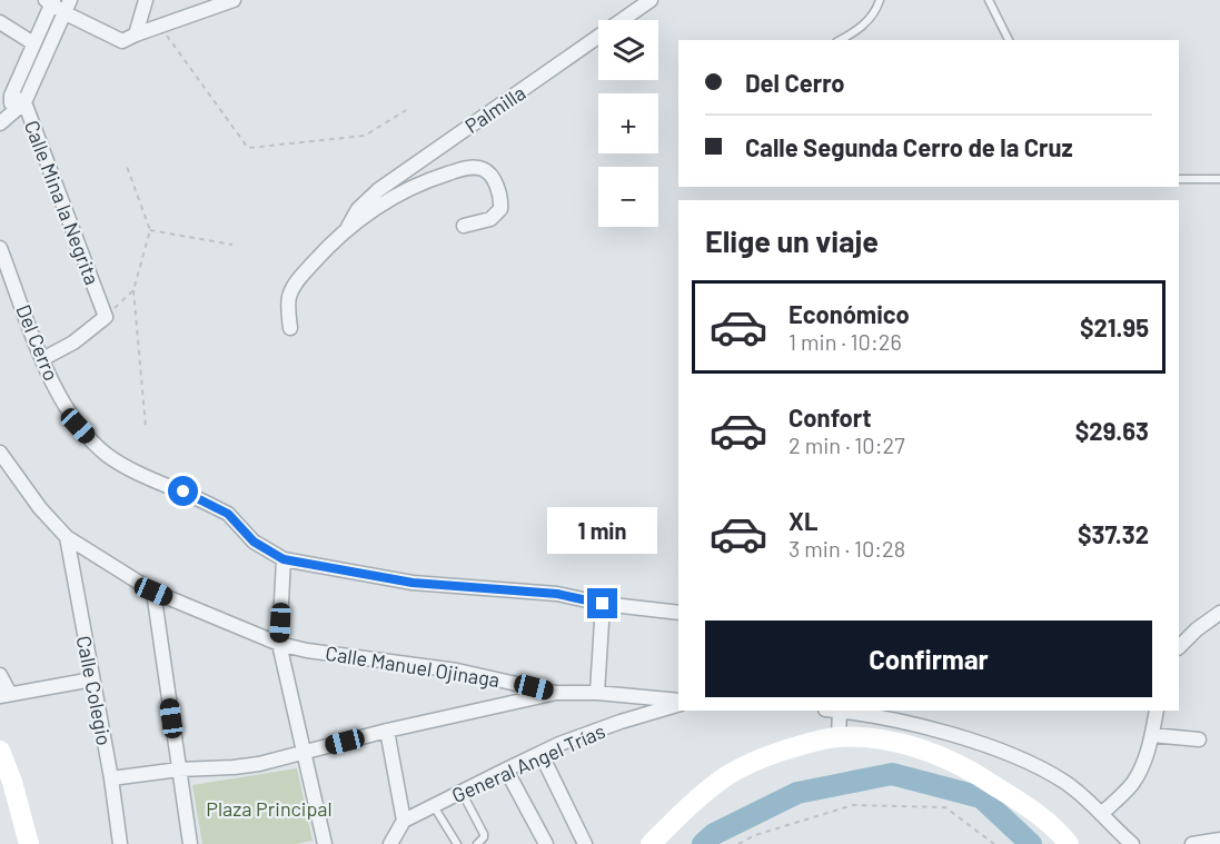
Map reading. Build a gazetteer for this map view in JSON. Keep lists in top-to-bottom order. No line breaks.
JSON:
{"streets":{"street":["Palmilla","Calle Mina la Negrita","Del Cerro","Calle Manuel Ojinaga","Calle Colegio","General Angel Trías"]},"crossings":[["Calle Manuel Ojinaga","Calle Colegio"]],"parks":["Plaza Principal"],"page":{"map_buttons":["+","−"],"banner":["Del Cerro","Calle Segunda Cerro de la Cruz"],"heading":"Elige un viaje","list":[{"name":"Económico","note":"1 min · 10:26","value":"$21.95"},{"name":"Confort","note":"2 min · 10:27","value":"$29.63"},{"name":"XL","note":"3 min · 10:28","value":"$37.32"}],"bubble":"1 min","buttons":"Confirmar"}}
